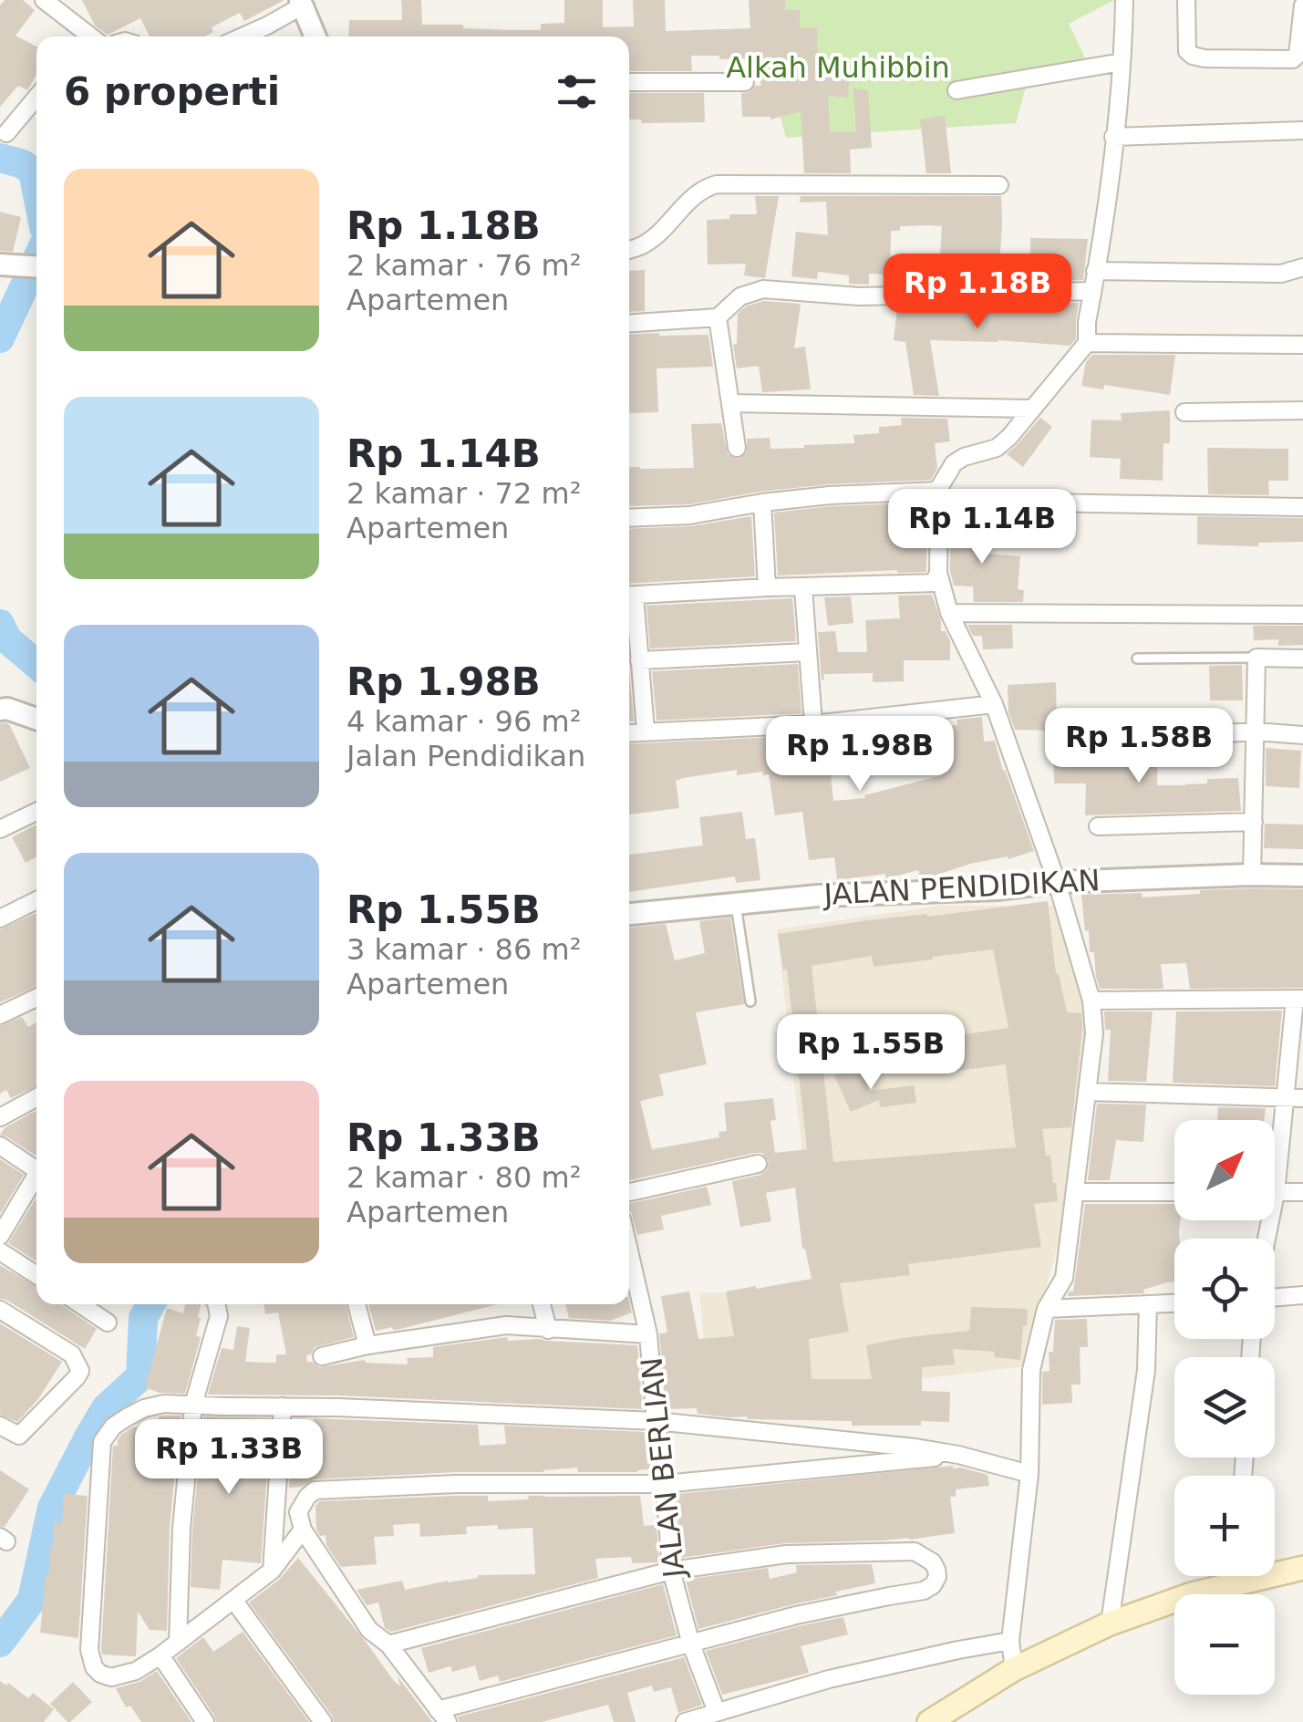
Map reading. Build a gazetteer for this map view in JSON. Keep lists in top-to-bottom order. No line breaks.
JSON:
{"streets":{"street":["JALAN PENDIDIKAN","JALAN BERLIAN"]},"parks":["Alkah Muhibbin"],"north":"top right","page":{"heading":"6 properti","list":[{"name":"Rp 1.18B","note":"2 kamar · 76 m² · Apartemen"},{"name":"Rp 1.14B","note":"2 kamar · 72 m² · Apartemen"},{"name":"Rp 1.98B","note":"4 kamar · 96 m² · Jalan Pendidikan"},{"name":"Rp 1.55B","note":"3 kamar · 86 m² · Apartemen"},{"name":"Rp 1.33B","note":"2 kamar · 80 m² · Apartemen"}],"price":["Rp 1.18B","Rp 1.14B","Rp 1.58B","Rp 1.98B","Rp 1.55B","Rp 1.33B"],"map_buttons":["+","−"]}}
